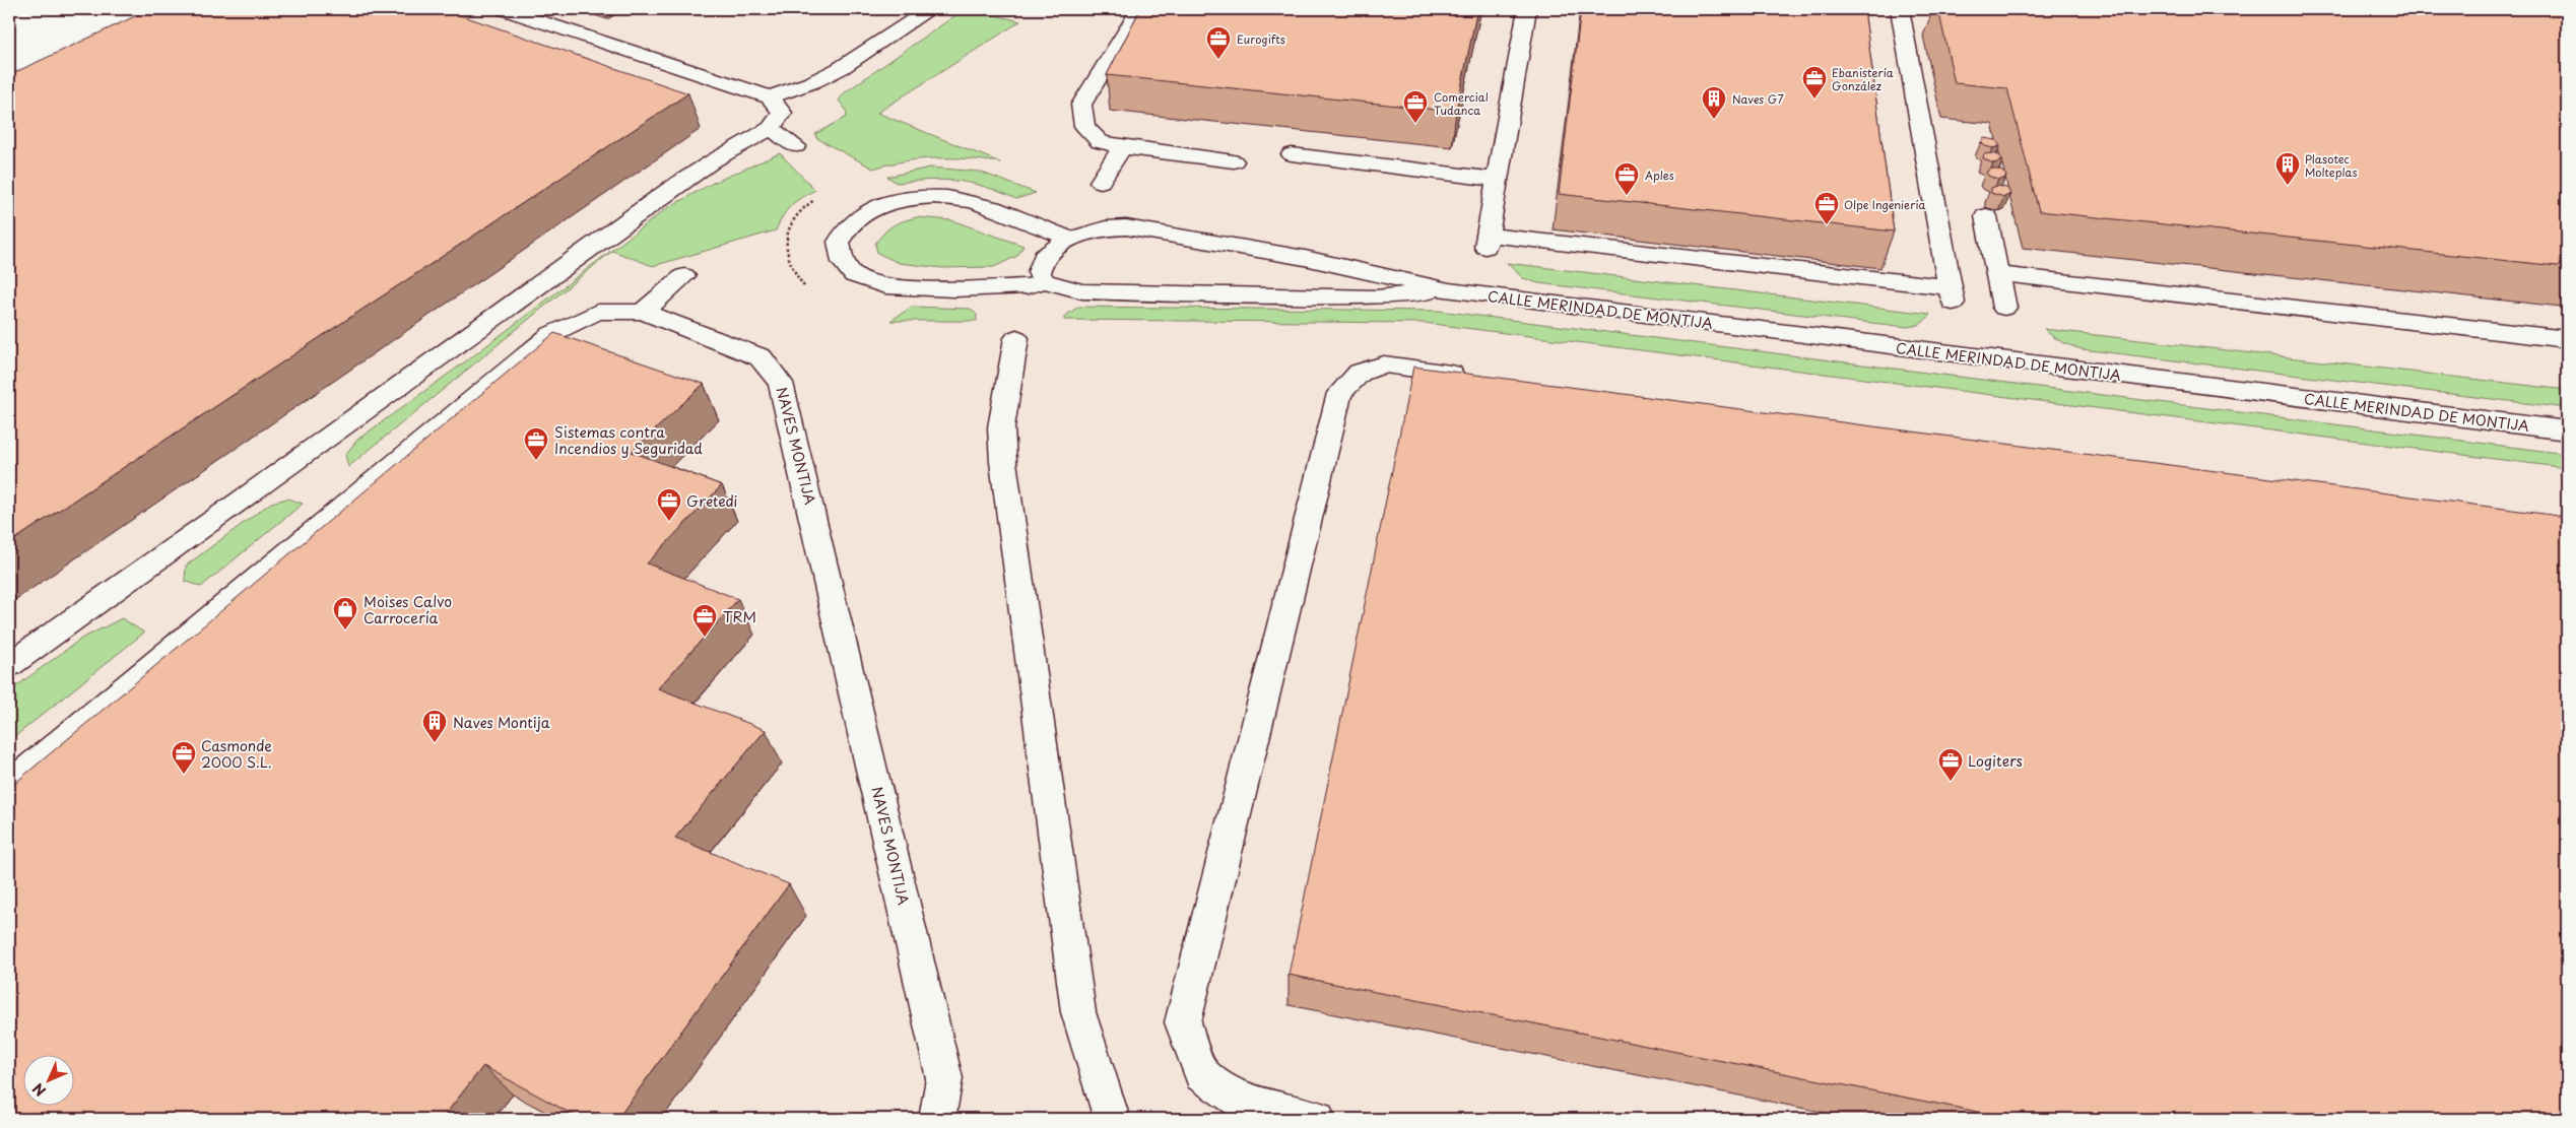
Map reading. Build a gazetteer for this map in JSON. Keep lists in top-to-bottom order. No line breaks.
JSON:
{"streets":{"street":["CALLE MERINDAD DE MONTIJA","NAVES MONTIJA"]},"places":{"office":["Eurogifts","Ebanistería González","Comercial Tudanca","Aples","Olpe Ingeniería","Sistemas contra Incendios y Seguridad","Gretedi","TRM","Casmonde 2000 S.L.","Logiters"],"building":["Naves G7","Plasotec Molteplas","Naves Montija"],"shop":["Moises Calvo Carrocería"]},"north":"bottom left"}
